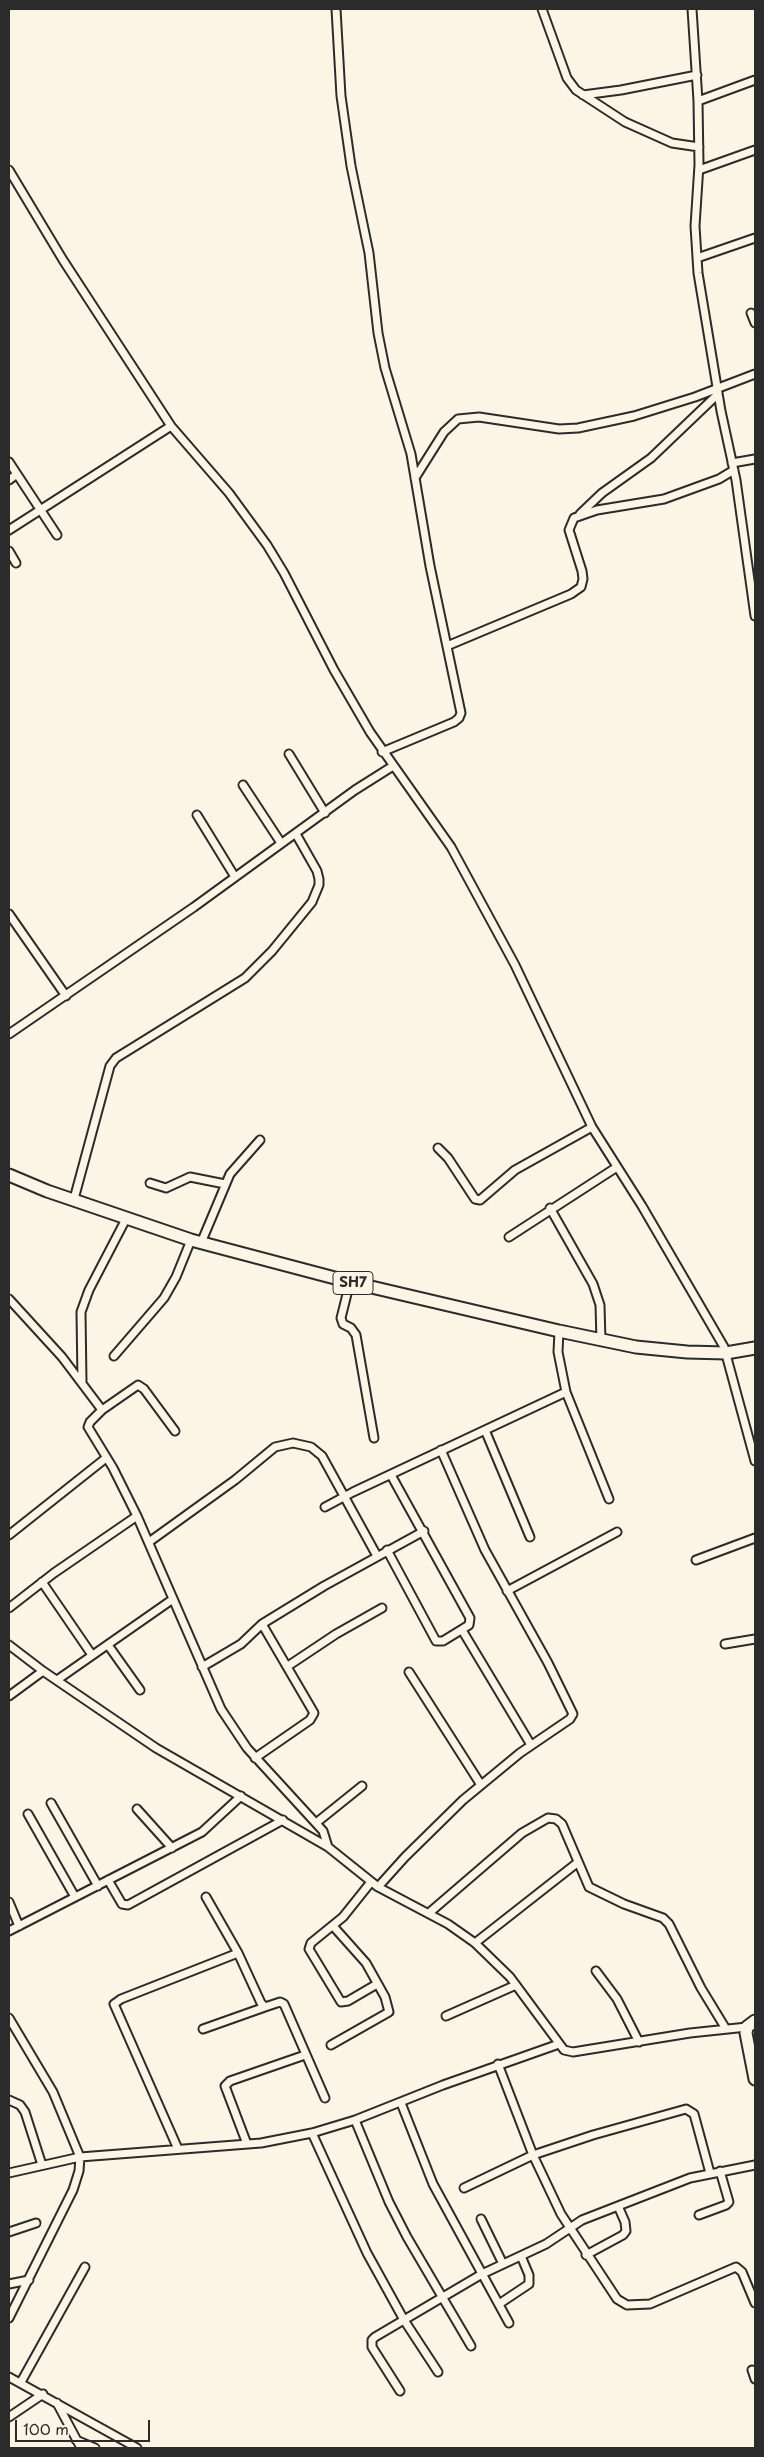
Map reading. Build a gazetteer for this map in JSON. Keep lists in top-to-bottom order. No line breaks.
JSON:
{"streets":{"main road":["SH7"]},"scale_bar":"100 m"}
